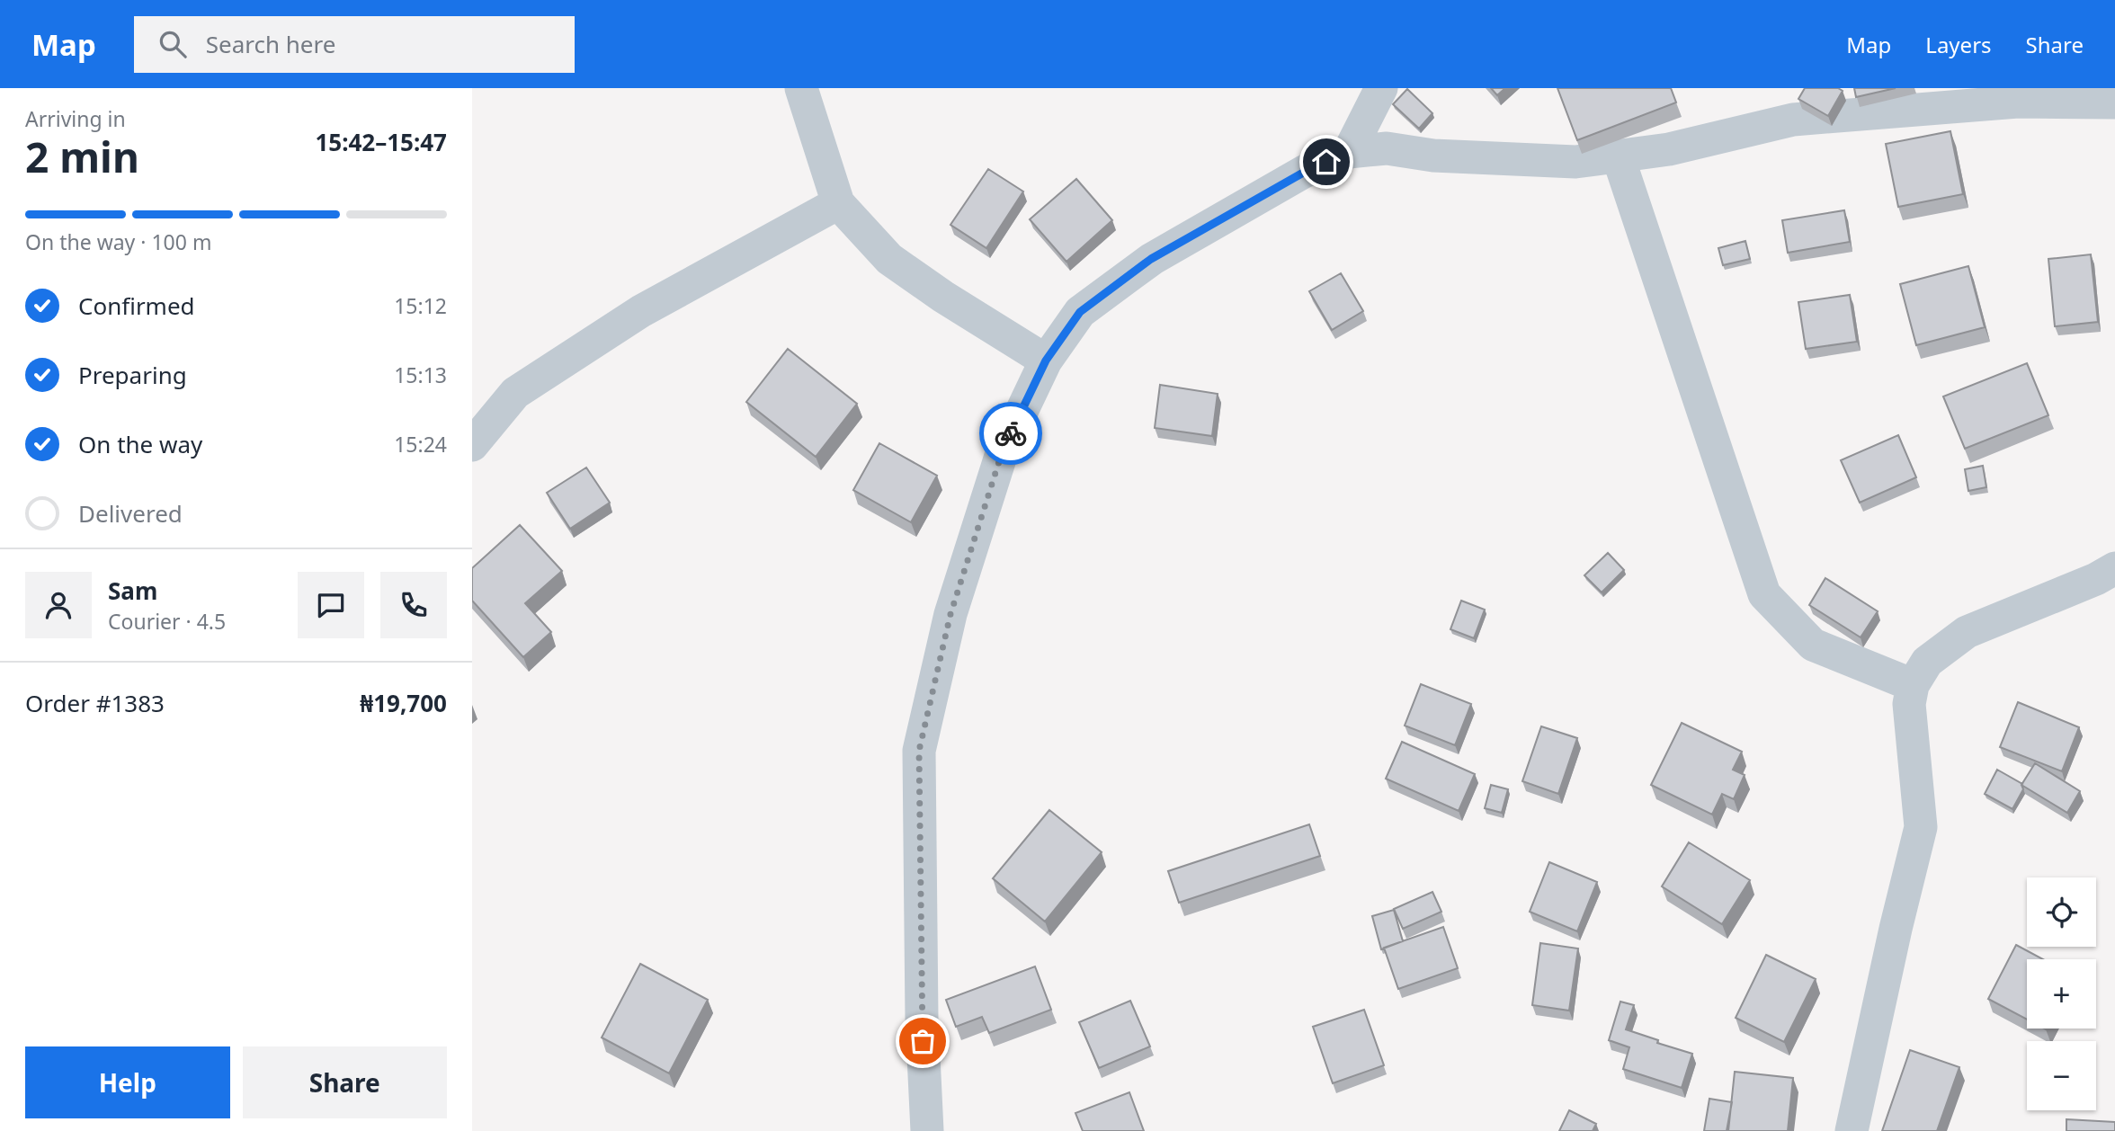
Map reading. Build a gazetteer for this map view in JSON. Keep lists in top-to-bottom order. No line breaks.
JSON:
{"page":{"header":"Map","search":"Search here","nav":["Map","Layers","Share"],"heading":["2 min","Arriving in","15:42–15:47"],"panel":["Sam","Courier · 4.5","Order #1383","₦19,700"],"bar":"On the way · 100 m","list":[["Confirmed","15:12"],["Preparing","15:13"],["On the way","15:24"],"Delivered"],"map_buttons":["+","−"],"buttons":["Help","Share"]}}
